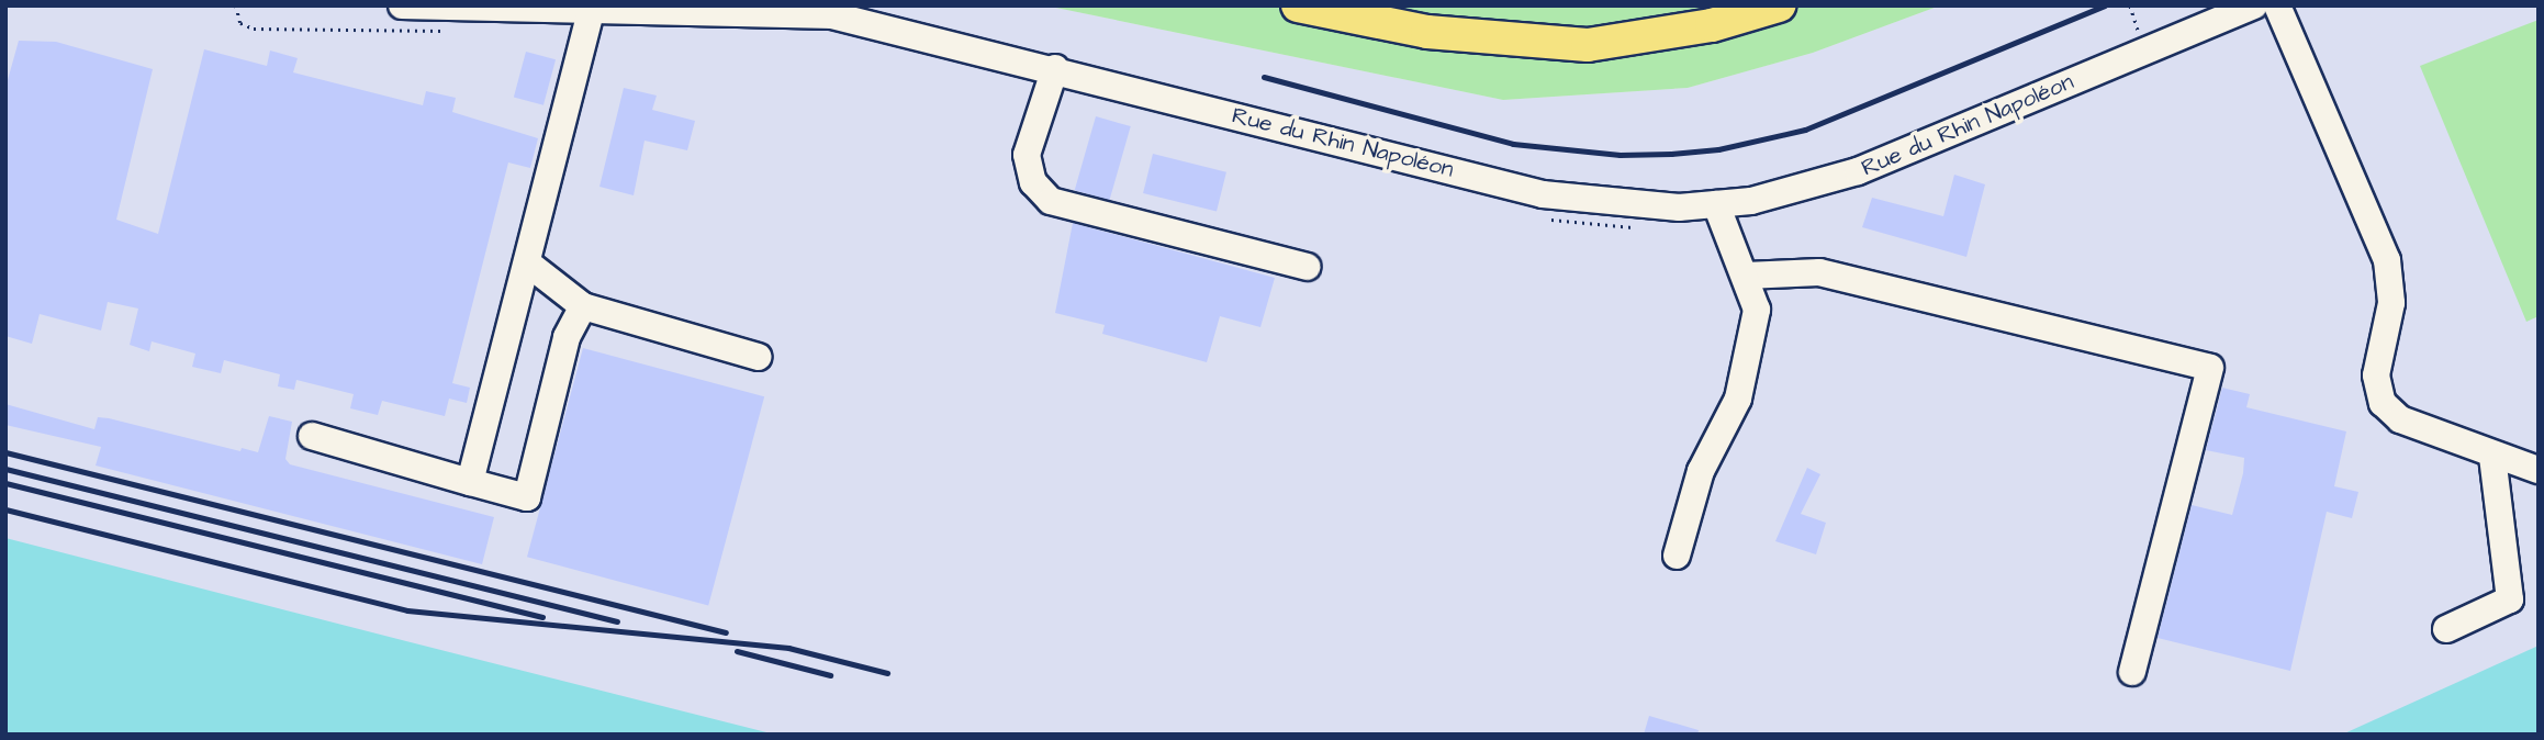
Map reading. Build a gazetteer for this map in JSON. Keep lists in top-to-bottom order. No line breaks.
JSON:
{"streets":{"street":["Rue du Rhin Napoléon"]}}
